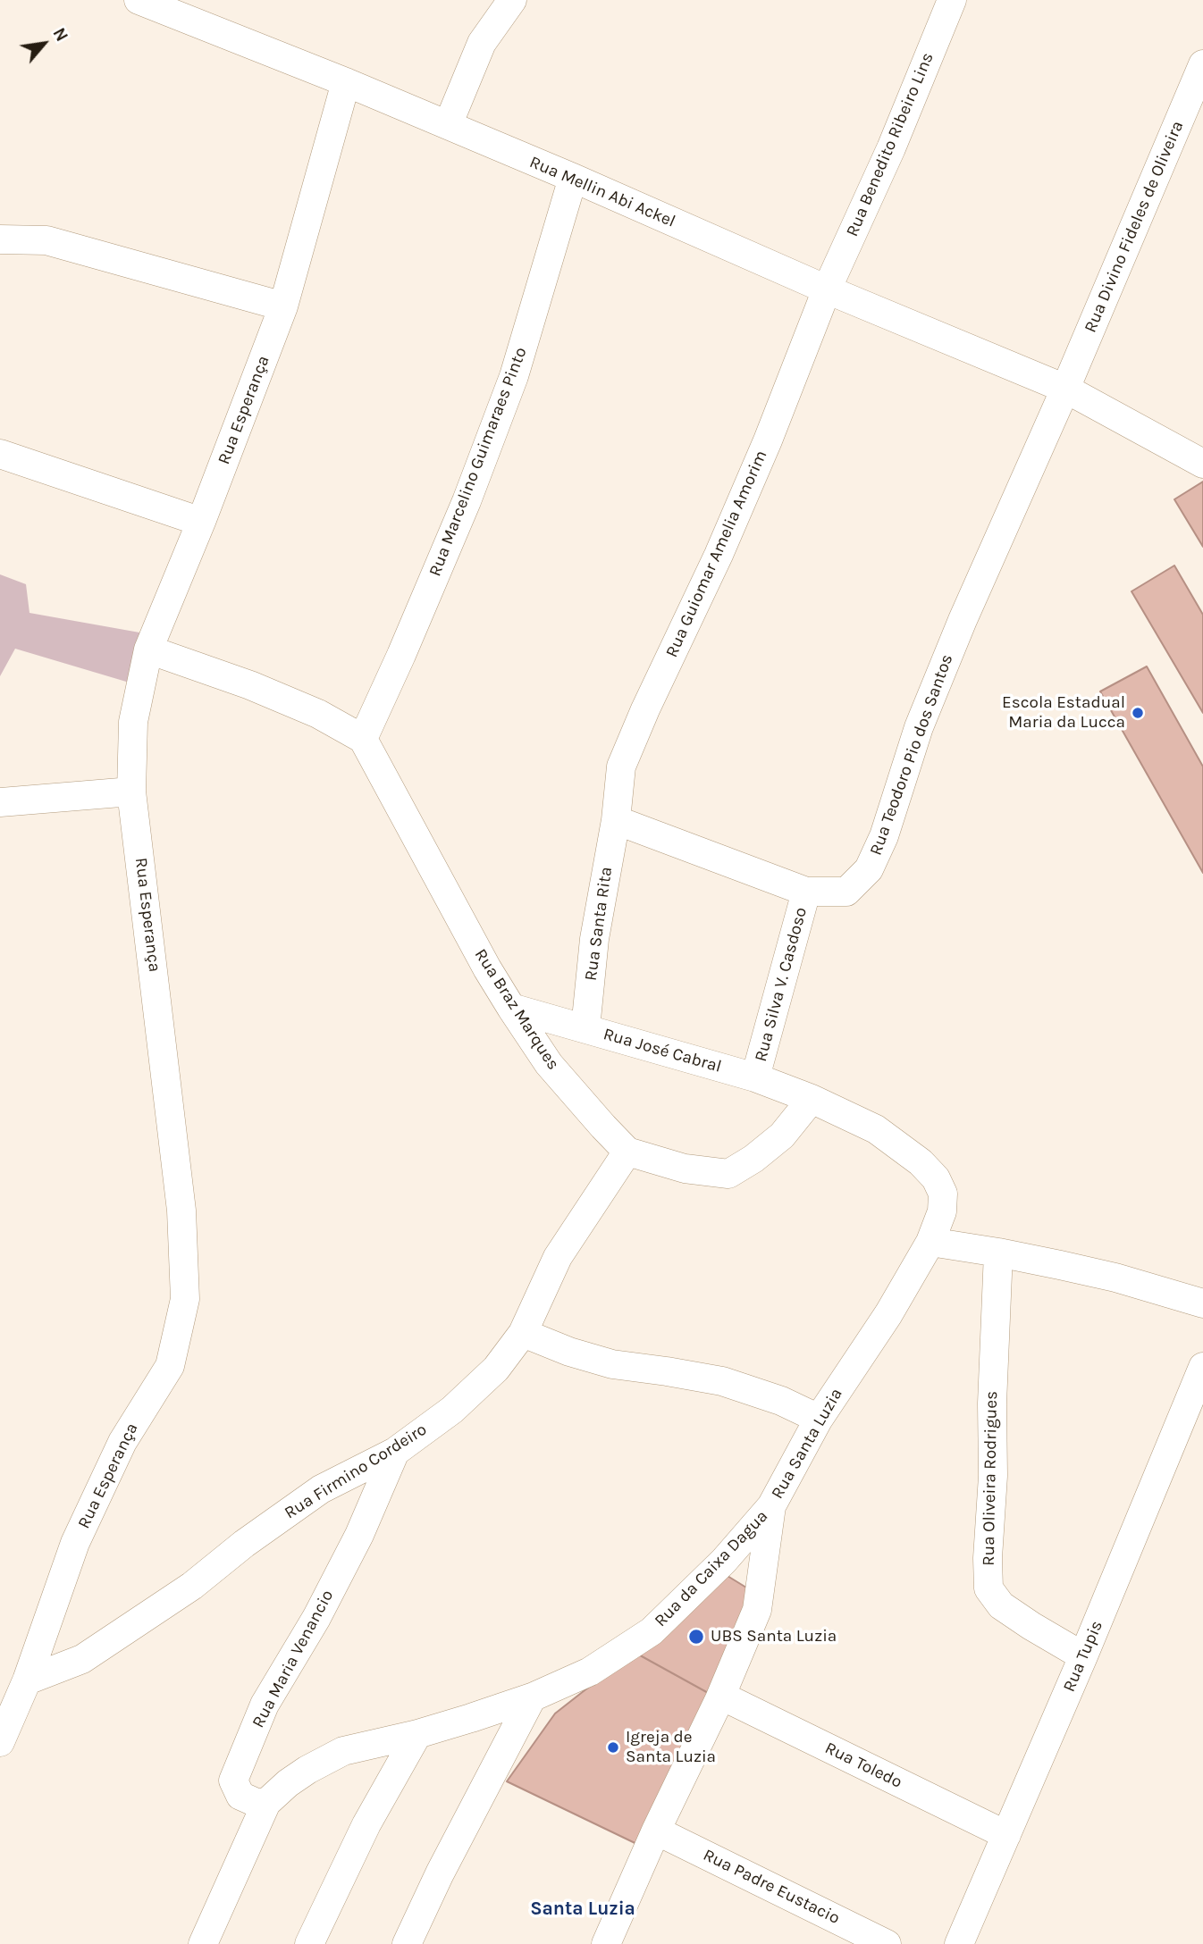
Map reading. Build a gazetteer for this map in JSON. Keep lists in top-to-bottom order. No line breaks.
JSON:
{"streets":{"street":["Rua Benedito Ribeiro Lins","Rua Mellin Abi Ackel","Rua Divino Fideles de Oliveira","Rua Esperança","Rua Marcelino Guimaraes Pinto","Rua Guiomar Amelia Amorim","Rua Teodoro Pio dos Santos","Rua Santa Rita","Rua Silva V. Casdoso","Rua Braz Marques","Rua José Cabral","Rua Santa Luzia","Rua Firmino Cordeiro","Rua Oliveira Rodrigues","Rua da Caixa Dagua","Rua Tupis","Rua Maria Venancio","Rua Toledo","Rua Padre Eustacio"]},"crossings":[["Rua Benedito Ribeiro Lins","Rua Mellin Abi Ackel"],["Rua Benedito Ribeiro Lins","Rua Guiomar Amelia Amorim"],["Rua Mellin Abi Ackel","Rua Divino Fideles de Oliveira"],["Rua Mellin Abi Ackel","Rua Esperança"],["Rua Mellin Abi Ackel","Rua Marcelino Guimaraes Pinto"],["Rua Mellin Abi Ackel","Rua Guiomar Amelia Amorim"],["Rua Mellin Abi Ackel","Rua Teodoro Pio dos Santos"],["Rua Divino Fideles de Oliveira","Rua Teodoro Pio dos Santos"],["Rua Esperança","Rua Firmino Cordeiro"],["Rua Marcelino Guimaraes Pinto","Rua Braz Marques"],["Rua Guiomar Amelia Amorim","Rua Teodoro Pio dos Santos"],["Rua Guiomar Amelia Amorim","Rua Santa Rita"],["Rua Teodoro Pio dos Santos","Rua Santa Rita"],["Rua Teodoro Pio dos Santos","Rua Silva V. Casdoso"],["Rua Santa Rita","Rua José Cabral"],["Rua Silva V. Casdoso","Rua José Cabral"],["Rua Braz Marques","Rua José Cabral"],["Rua Braz Marques","Rua Santa Luzia"],["Rua Braz Marques","Rua Firmino Cordeiro"],["Rua José Cabral","Rua Santa Luzia"],["Rua Santa Luzia","Rua da Caixa Dagua"],["Rua Santa Luzia","Rua Toledo"],["Rua Santa Luzia","Rua Padre Eustacio"],["Rua Firmino Cordeiro","Rua Maria Venancio"],["Rua Oliveira Rodrigues","Rua Tupis"],["Rua da Caixa Dagua","Rua Maria Venancio"],["Rua Tupis","Rua Toledo"]],"districts":["Santa Luzia"],"places":["Escola Estadual Maria da Lucca","UBS Santa Luzia","Igreja de Santa Luzia"],"north":"top right"}
